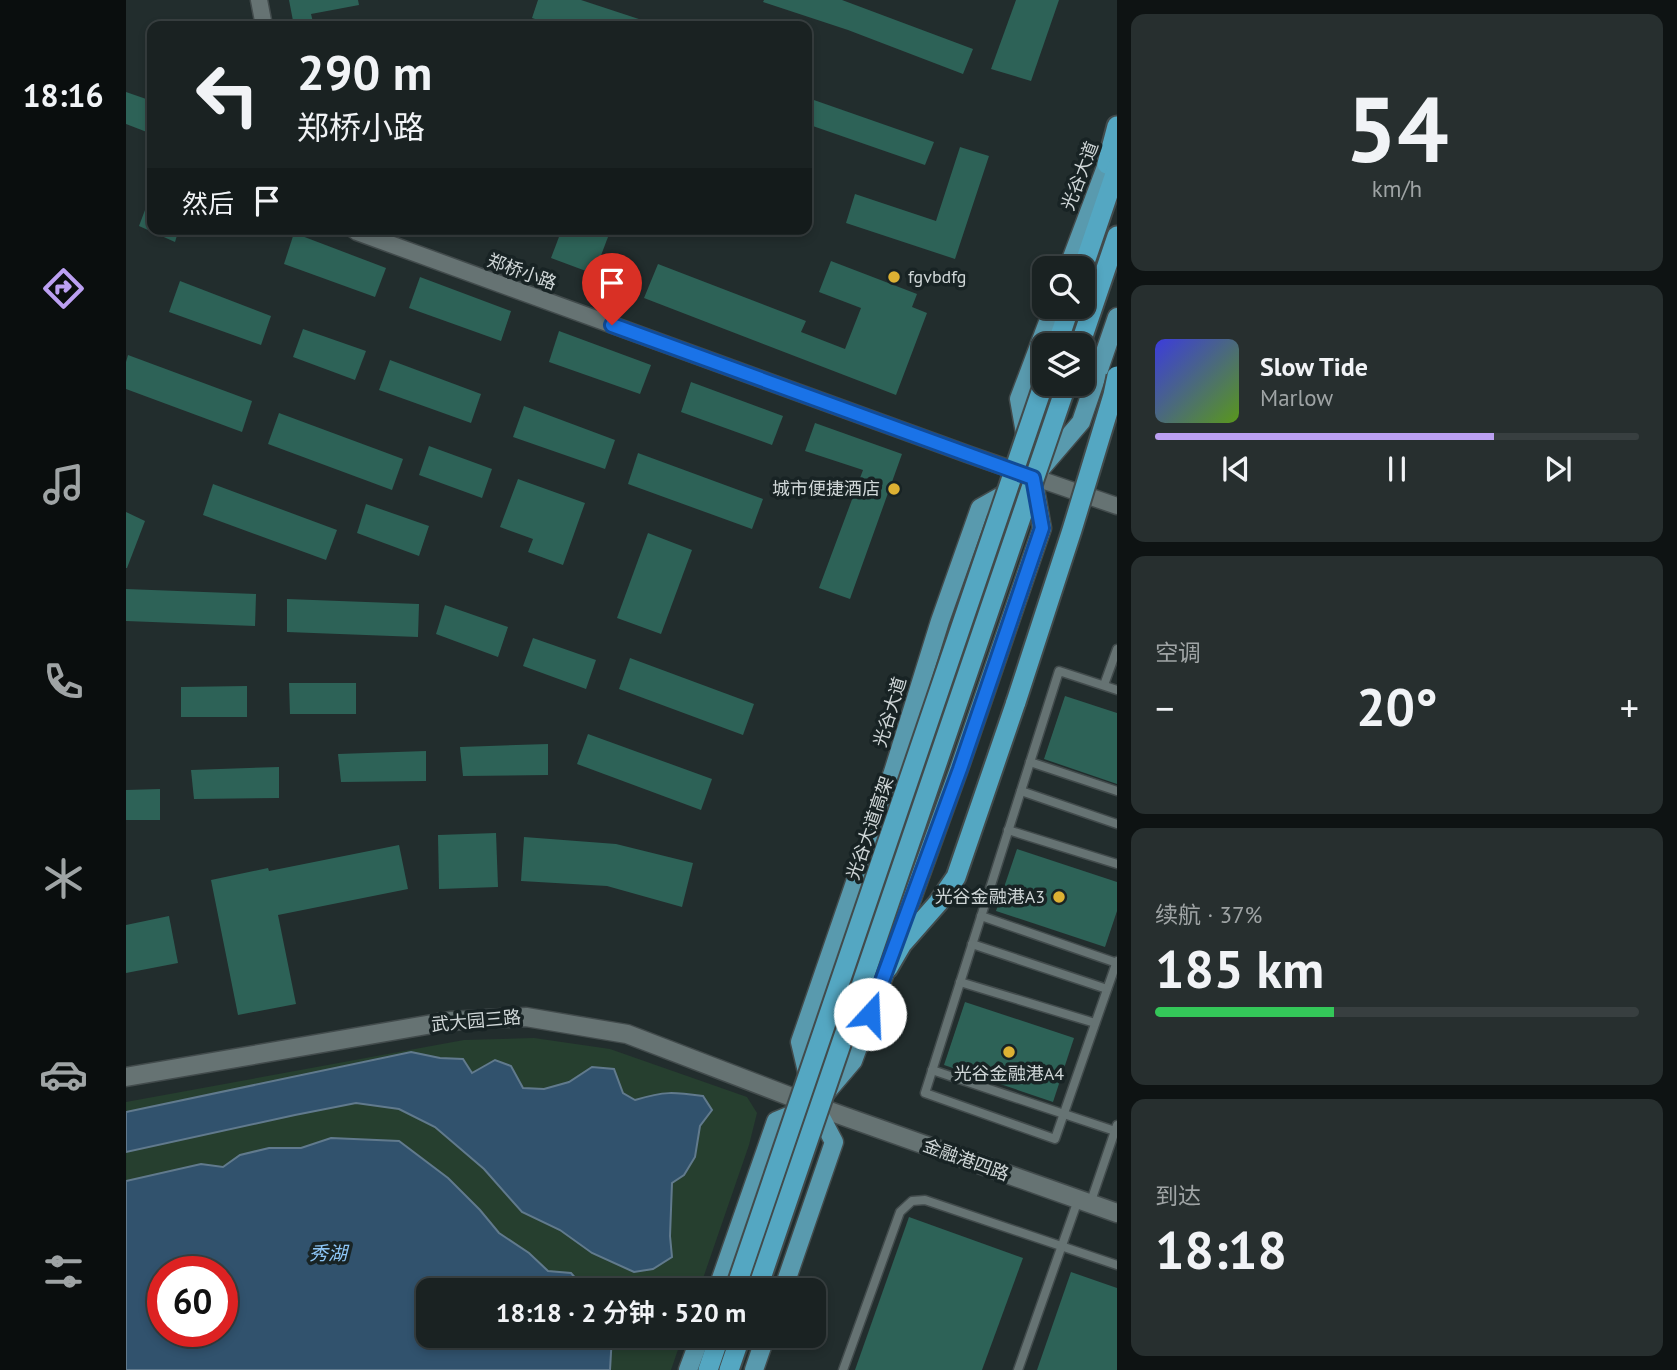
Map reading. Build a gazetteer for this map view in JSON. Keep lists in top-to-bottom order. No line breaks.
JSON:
{"streets":{"highway":["光谷大道高架"],"main road":["光谷大道"],"street":["郑桥小路","武大园三路","金融港四路"]},"crossings":[["光谷大道","郑桥小路"],["光谷大道","武大园三路"],["光谷大道","金融港四路"],["武大园三路","金融港四路"]],"water":["秀湖"],"places":["fgvbdfg","城市便捷酒店","光谷金融港A3","光谷金融港A4"],"page":{"tabs":"18:16","tile":[["54","km/h"],"空调",["续航 · 37%","185 km"],["到达","18:18"]],"turn":["290 m","郑桥小路"],"then":"然后","song":["Slow Tide","Marlow"],"heat":["−","20°","+"],"limit":"60","trip":"18:18 · 2 分钟 · 520 m"}}
